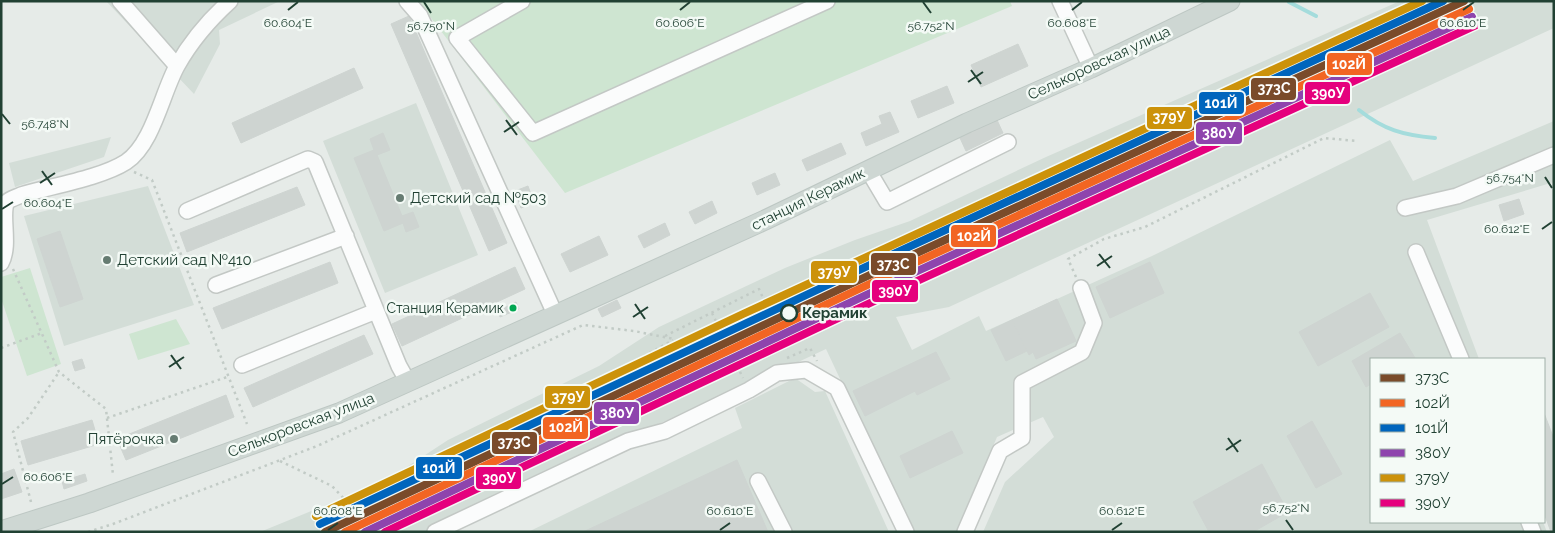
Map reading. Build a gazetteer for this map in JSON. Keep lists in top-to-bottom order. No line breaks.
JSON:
{"streets":{"main road":["Селькоровская улица","станция Керамик"]},"crossings":[["Селькоровская улица","станция Керамик"]],"places":["Детский сад №503","Детский сад №410","Станция Керамик","Керамик","Пятёрочка"],"lines":["transit line 373C","transit line 101Й","transit line 379У","transit line 102Й","transit line 380У","transit line 390У"],"legend":["373C","102Й","101Й","380У","379У","390У"],"coordinates":["60.604°E","60.606°E","60.608°E","60.610°E","56.750°N","56.752°N","56.748°N","56.754°N","60.612°E"]}
